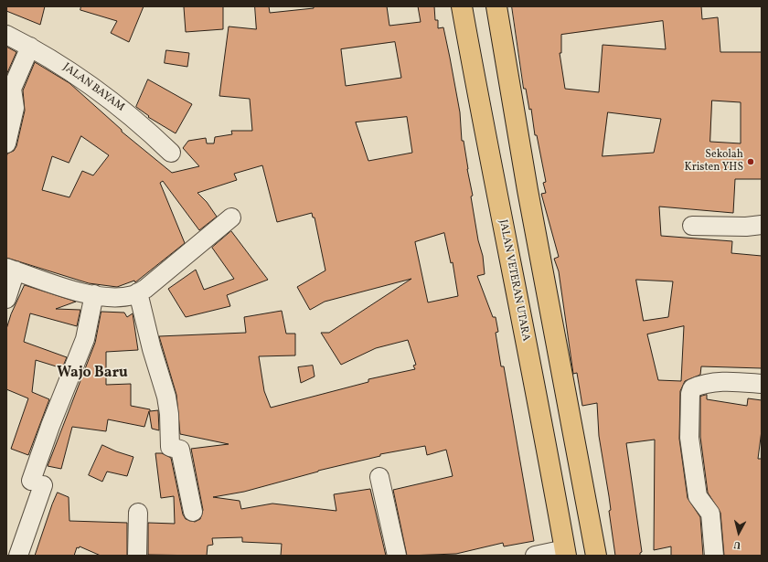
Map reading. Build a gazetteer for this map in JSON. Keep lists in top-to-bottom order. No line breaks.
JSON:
{"streets":{"highway":["JALAN VETERAN UTARA"],"street":["JALAN BAYAM"]},"districts":["Wajo Baru"],"places":["Sekolah Kristen YHS"],"north":"bottom"}
